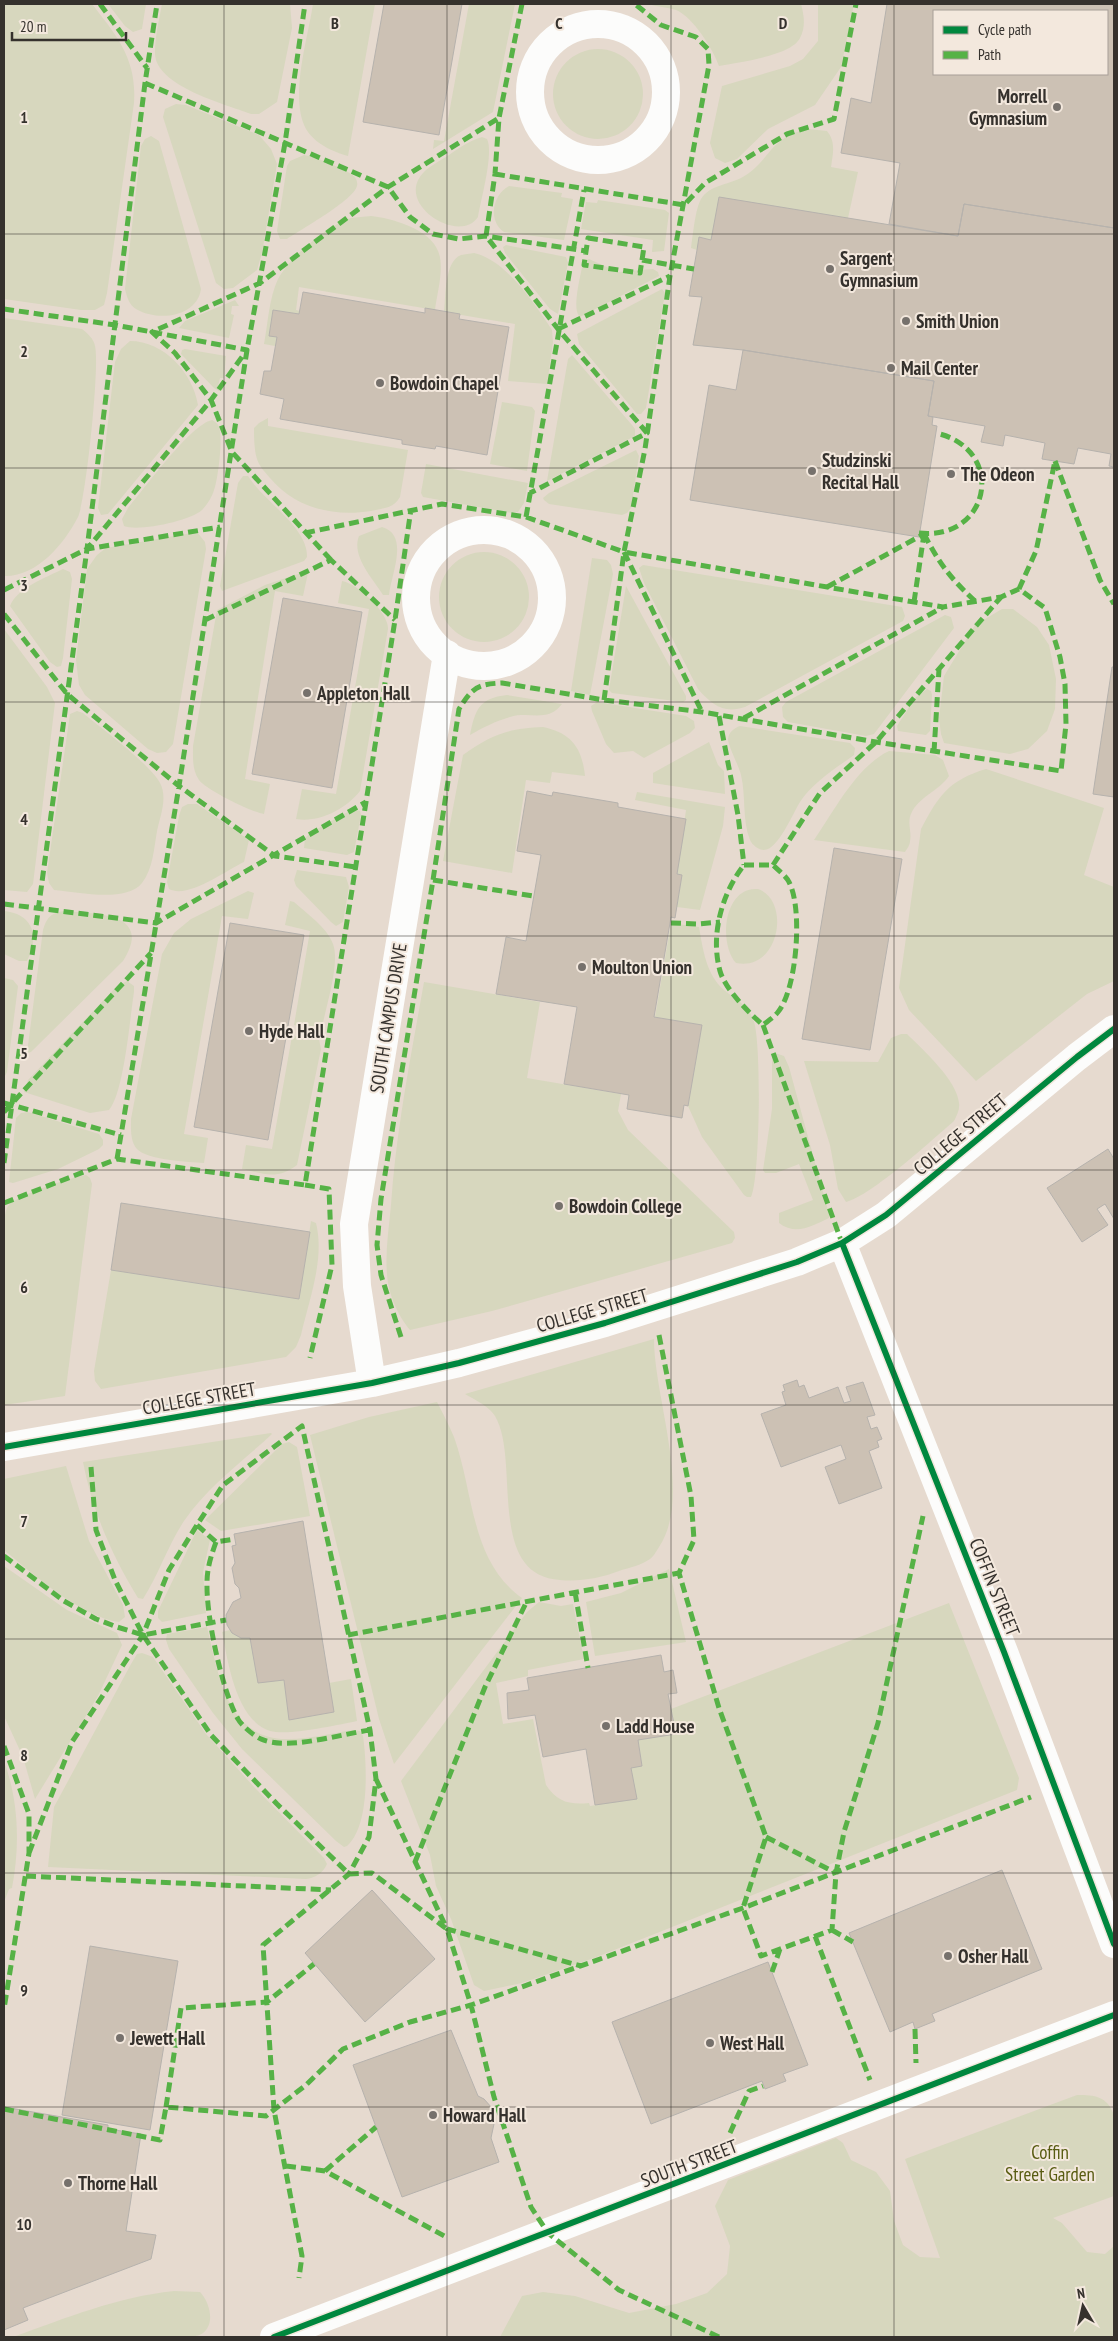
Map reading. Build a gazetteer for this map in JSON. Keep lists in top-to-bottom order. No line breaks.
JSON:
{"streets":{"street":["SOUTH CAMPUS DRIVE","COLLEGE STREET","COFFIN STREET","SOUTH STREET"]},"crossings":[["SOUTH CAMPUS DRIVE","COLLEGE STREET"],["COLLEGE STREET","COFFIN STREET"]],"parks":["Coffin Street Garden"],"places":["Morrell Gymnasium","Sargent Gymnasium","Smith Union","Mail Center","Bowdoin Chapel","Studzinski Recital Hall","The Odeon","Appleton Hall","Moulton Union","Hyde Hall","Bowdoin College","Ladd House","Osher Hall","Jewett Hall","West Hall","Howard Hall","Thorne Hall"],"legend":["Cycle path","Path"],"scale_bar":"20 m","north":"top","grid":{"columns":["B","C","D"],"rows":["1","2","3","4","5","6","7","8","9","10"]}}
